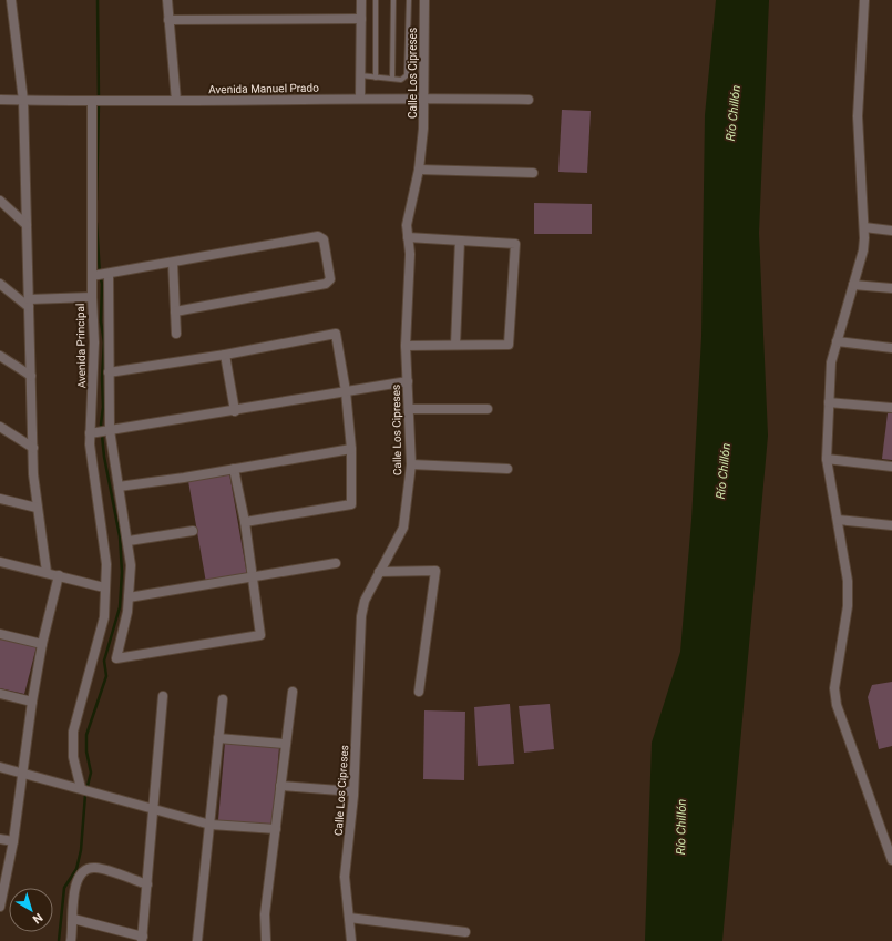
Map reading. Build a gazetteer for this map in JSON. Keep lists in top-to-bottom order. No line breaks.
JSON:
{"streets":{"street":["Calle Los Cipreses","Avenida Manuel Prado","Avenida Principal"]},"crossings":[["Calle Los Cipreses","Avenida Manuel Prado"],["Avenida Manuel Prado","Avenida Principal"]],"water":["Río Chillón"],"north":"bottom right"}
